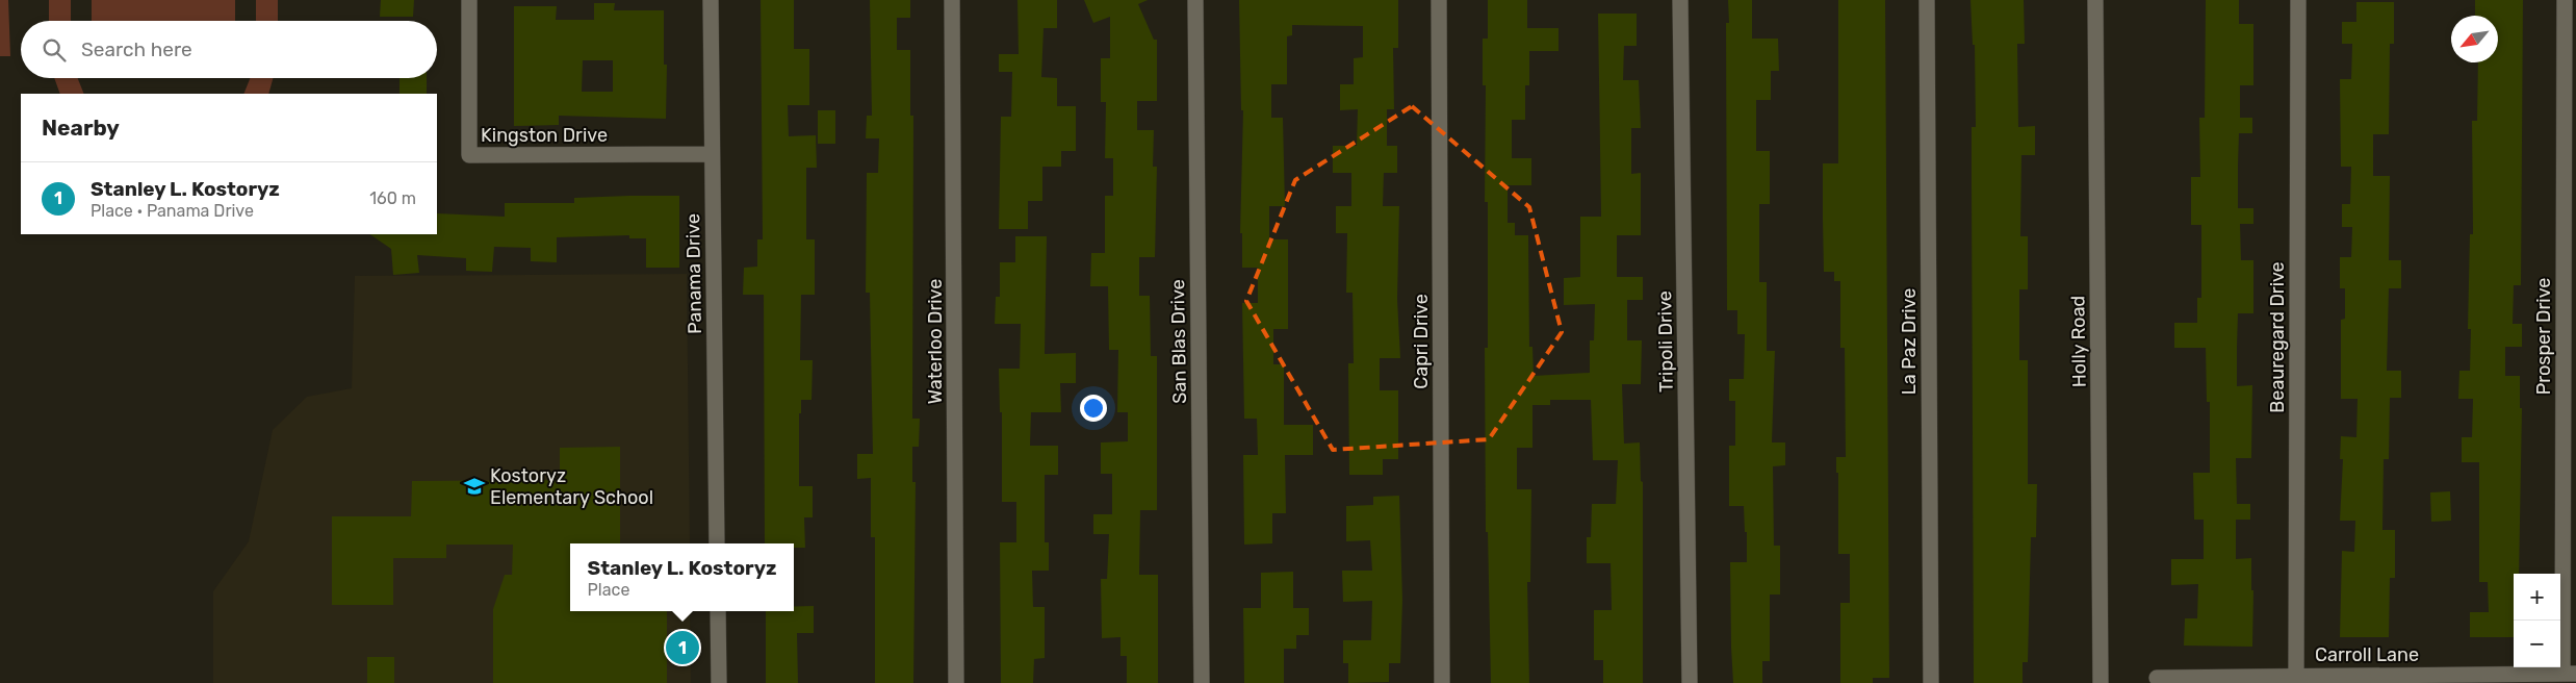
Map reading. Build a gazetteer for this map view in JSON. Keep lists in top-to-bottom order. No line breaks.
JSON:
{"streets":{"street":["Kingston Drive","Panama Drive","Prosper Drive","Beauregard Drive","Waterloo Drive","San Blas Drive","Capri Drive","Tripoli Drive","La Paz Drive","Holly Road","Carroll Lane"]},"crossings":[["Kingston Drive","Panama Drive"],["Prosper Drive","Carroll Lane"],["Beauregard Drive","Carroll Lane"]],"places":{"school or university":["Kostoryz Elementary School"]},"north":"bottom left","page":{"search":"Search here","heading":"Nearby","list":[{"mark":"1","name":"Stanley L. Kostoryz","note":"Place · Panama Drive","value":"160 m"}],"popup":["Stanley L. Kostoryz","Place"],"map_buttons":["+","−"],"pins":"1"}}
